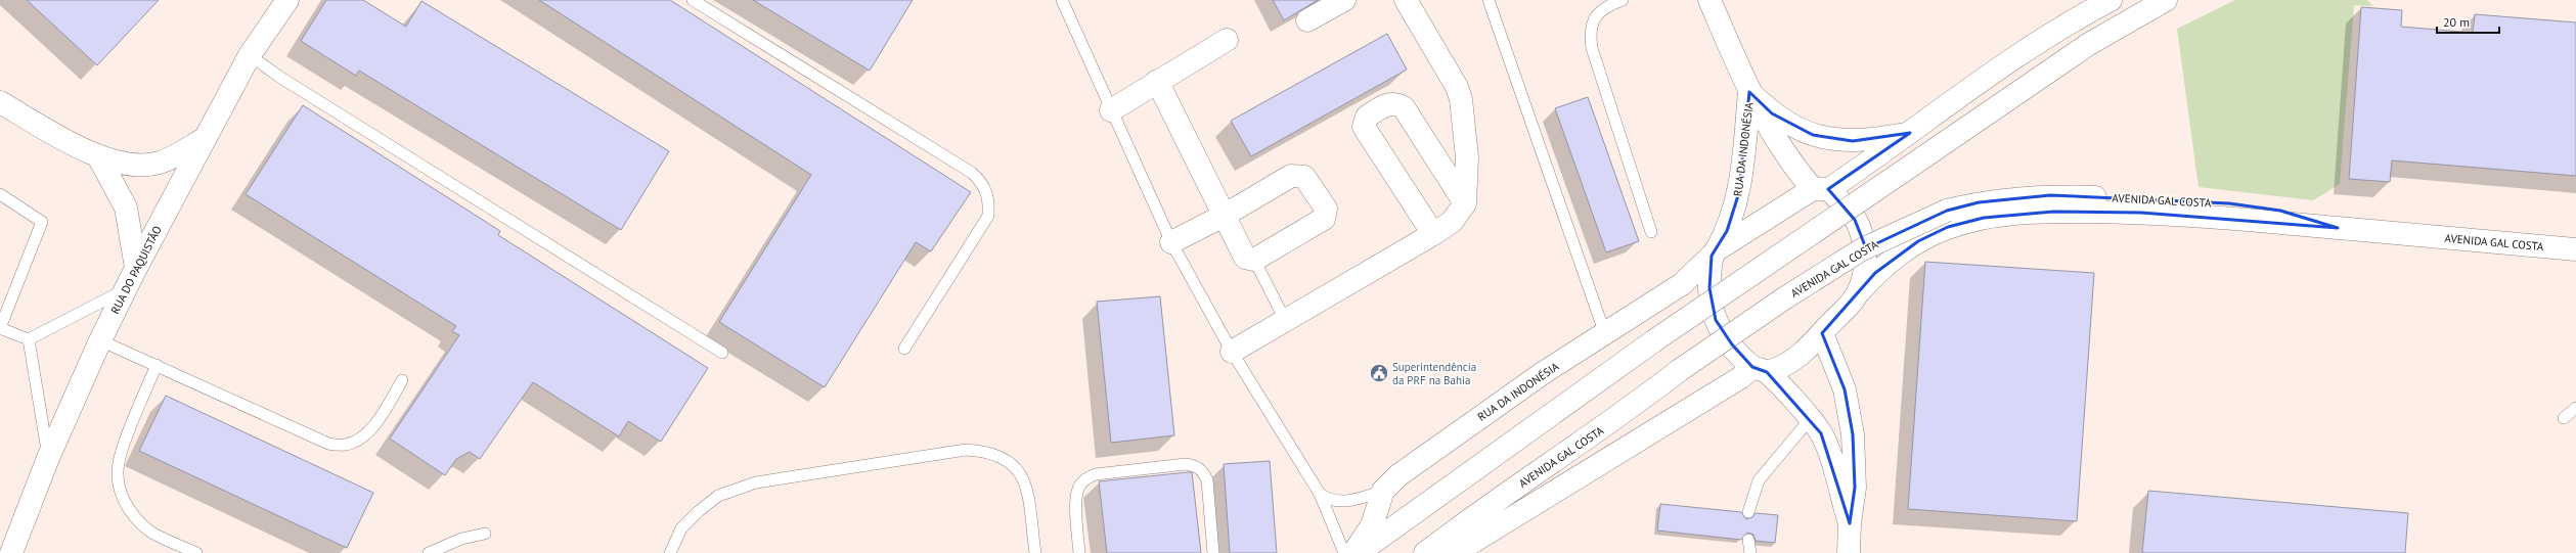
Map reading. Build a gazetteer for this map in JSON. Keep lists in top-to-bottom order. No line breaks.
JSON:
{"streets":{"main road":["RUA DA INDONÉSIA","AVENIDA GAL COSTA","RUA DO PAQUISTÃO"]},"crossings":[["RUA DA INDONÉSIA","AVENIDA GAL COSTA"]],"places":{"public building":["Superintendência da PRF na Bahia"]},"scale_bar":"20 m"}
